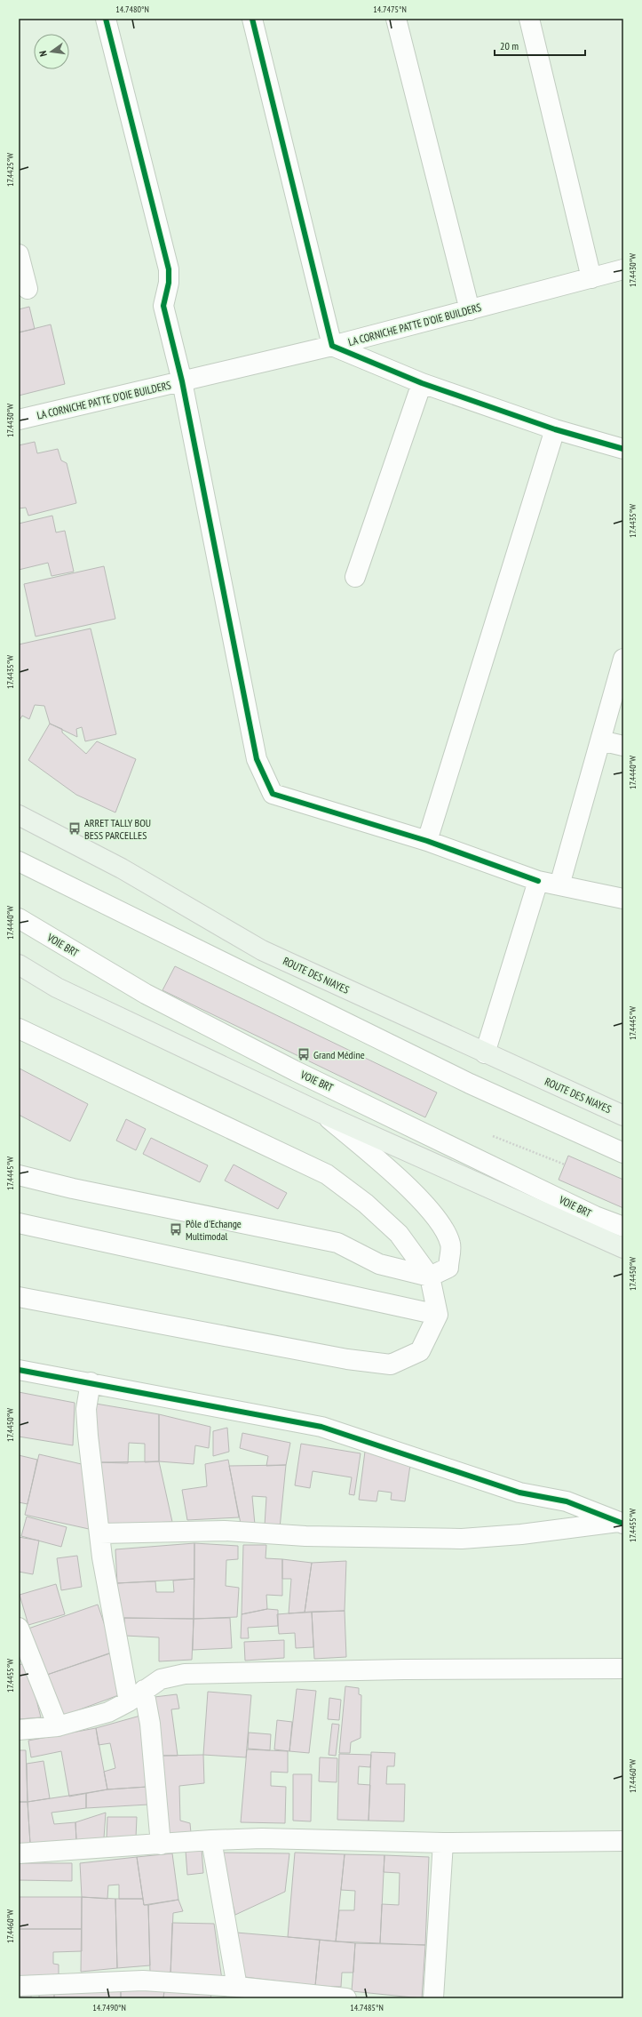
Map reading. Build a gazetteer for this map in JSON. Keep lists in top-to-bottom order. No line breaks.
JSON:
{"streets":{"main road":["ROUTE DES NIAYES"],"street":["LA CORNICHE PATTE D'OIE BUILDERS","VOIE BRT"]},"places":{"bus stop":["ARRET TALLY BOU BESS PARCELLES","Grand Médine","Pôle d'Echange Multimodal"]},"scale_bar":"20 m","north":"left","coordinates":["14.7480°N","14.7475°N","17.4425°W","17.4430°W","17.4435°W","17.4440°W","17.4445°W","17.4450°W","17.4455°W","17.4460°W","14.7490°N","14.7485°N"]}
